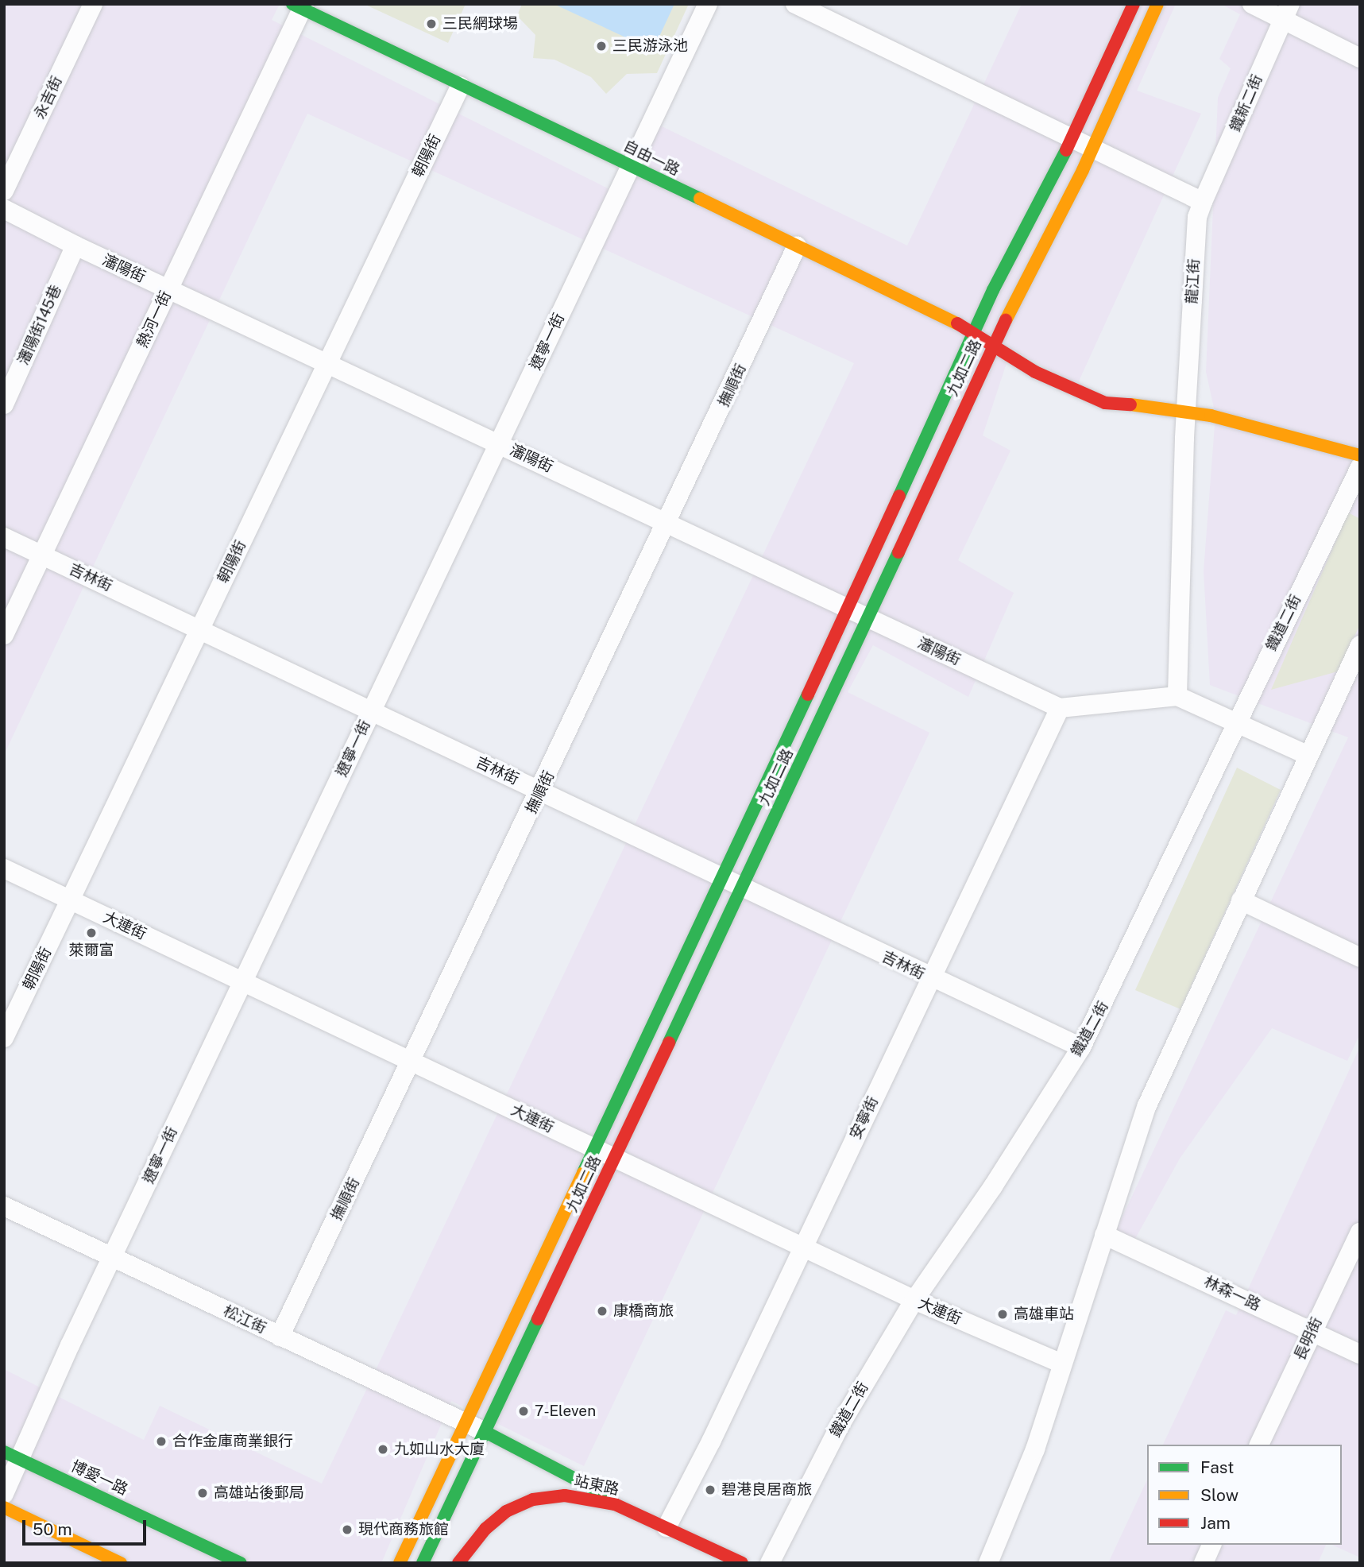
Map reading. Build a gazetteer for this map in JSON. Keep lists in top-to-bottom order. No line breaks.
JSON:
{"streets":{"street":["永吉街","鐵新二街","朝陽街","自由一路","瀋陽街","龍江街","熱河一街","瀋陽街145巷","遼寧一街","九如二路","撫順街","吉林街","鐵道二街","大連街","安寧街","林森一路","松江街","長明街","博愛一路","站東路"]},"crossings":[["鐵新二街","龍江街"],["朝陽街","自由一路"],["朝陽街","瀋陽街"],["朝陽街","吉林街"],["朝陽街","大連街"],["自由一路","龍江街"],["自由一路","熱河一街"],["自由一路","遼寧一街"],["自由一路","九如二路"],["自由一路","撫順街"],["瀋陽街","熱河一街"],["瀋陽街","瀋陽街145巷"],["瀋陽街","遼寧一街"],["瀋陽街","九如二路"],["瀋陽街","撫順街"],["瀋陽街","安寧街"],["熱河一街","吉林街"],["遼寧一街","吉林街"],["遼寧一街","大連街"],["遼寧一街","松江街"],["遼寧一街","博愛一路"],["九如二路","吉林街"],["九如二路","大連街"],["九如二路","松江街"],["撫順街","吉林街"],["撫順街","大連街"],["撫順街","松江街"],["吉林街","鐵道二街"],["吉林街","安寧街"],["鐵道二街","大連街"],["大連街","安寧街"],["安寧街","站東路"],["林森一路","長明街"]],"places":["三民網球場","三民游泳池","萊爾富","康橋商旅","高雄車站","7-Eleven","合作金庫商業銀行","九如山水大廈","碧港良居商旅","高雄站後郵局","現代商務旅館"],"legend":["Fast","Slow","Jam"],"scale_bar":"50 m"}
